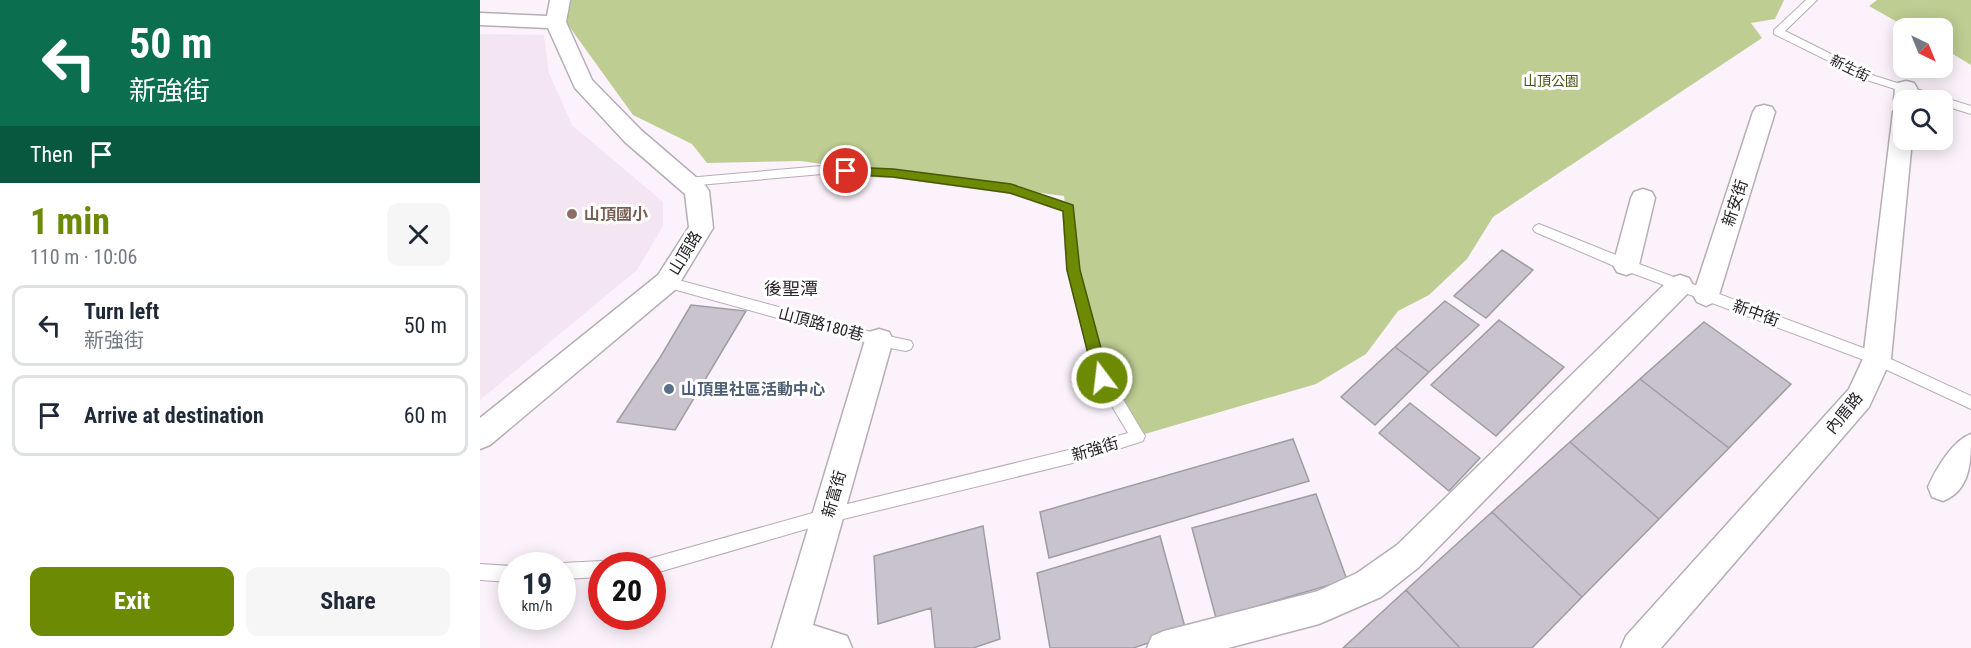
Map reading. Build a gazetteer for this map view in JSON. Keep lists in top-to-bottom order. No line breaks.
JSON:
{"streets":{"street":["新安街","山頂路","內厝路","新富街"],"lane":["新生街","新中街","山頂路180巷","新強街"]},"crossings":[["新安街","新中街"],["山頂路","山頂路180巷"],["山頂路","新強街"],["新中街","內厝路"],["山頂路180巷","新富街"],["新強街","新富街"]],"districts":["後聖潭"],"parks":["山頂公園"],"places":["山頂國小","山頂里社區活動中心"],"north":"bottom right","page":{"turn":["50 m","新強街"],"then":"Then","heading":["1 min","110 m · 10:06"],"list":[{"name":"Turn left","note":"新強街","value":"50 m"},{"name":"Arrive at destination","value":"60 m"}],"speed":"19 km/h","limit":"20","buttons":["Exit","Share"]}}
